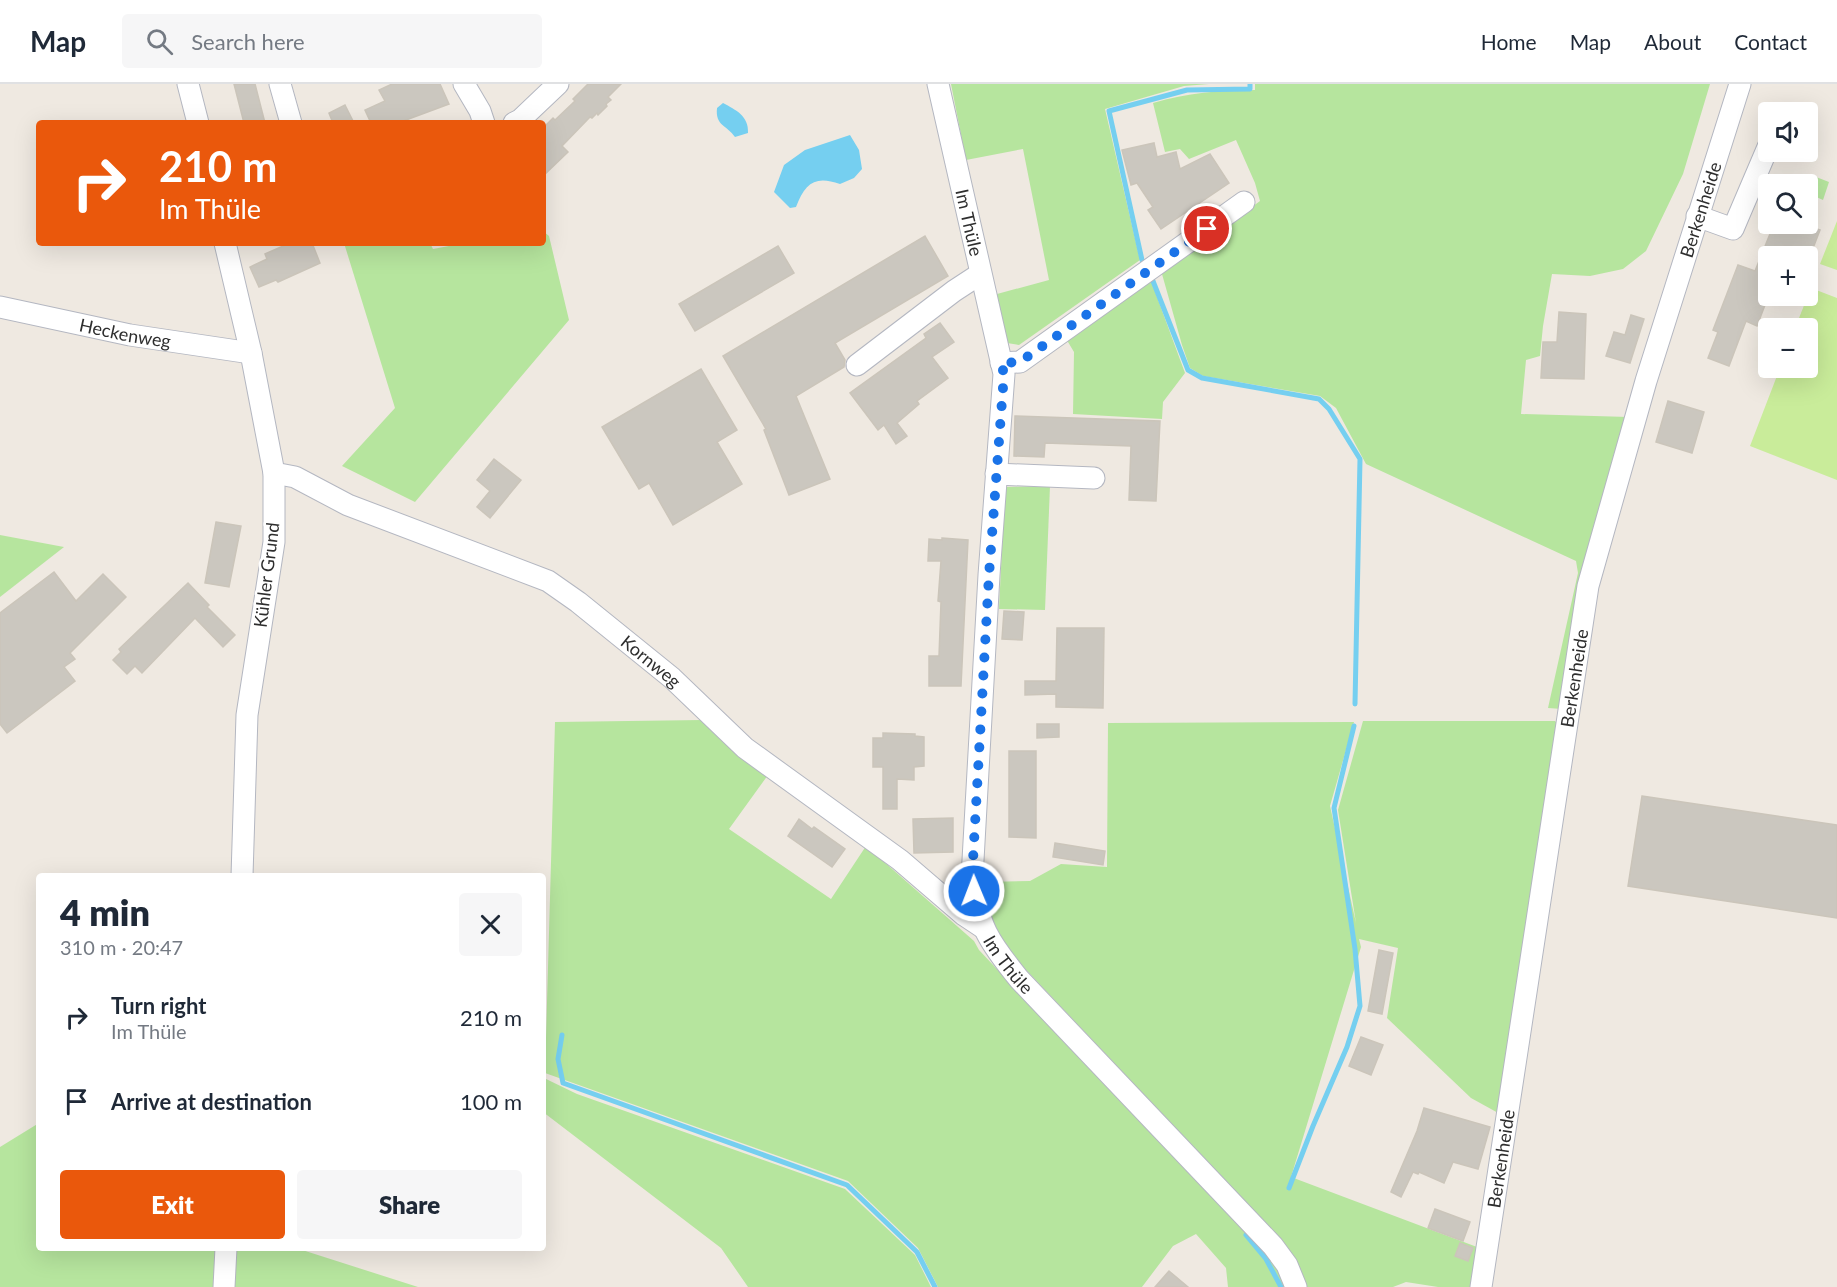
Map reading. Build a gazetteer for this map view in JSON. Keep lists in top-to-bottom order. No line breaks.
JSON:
{"streets":{"street":["Berkenheide","Im Thüle","Heckenweg","Kühler Grund","Kornweg"]},"crossings":[["Im Thüle","Kornweg"],["Heckenweg","Kühler Grund"],["Kühler Grund","Kornweg"]],"page":{"header":"Map","search":"Search here","nav":["Home","Map","About","Contact"],"map_buttons":["+","−"],"turn":["210 m","Im Thüle"],"heading":["4 min","310 m · 20:47"],"list":[{"name":"Turn right","note":"Im Thüle","value":"210 m"},{"name":"Arrive at destination","value":"100 m"}],"buttons":["Exit","Share"]}}
